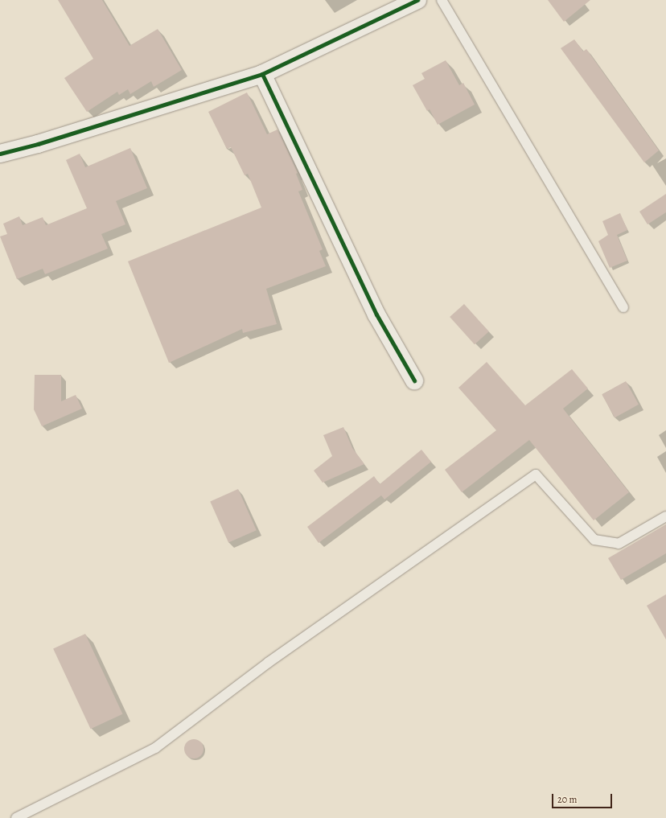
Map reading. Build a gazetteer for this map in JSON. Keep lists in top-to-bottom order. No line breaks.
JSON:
{"scale_bar":"20 m"}
